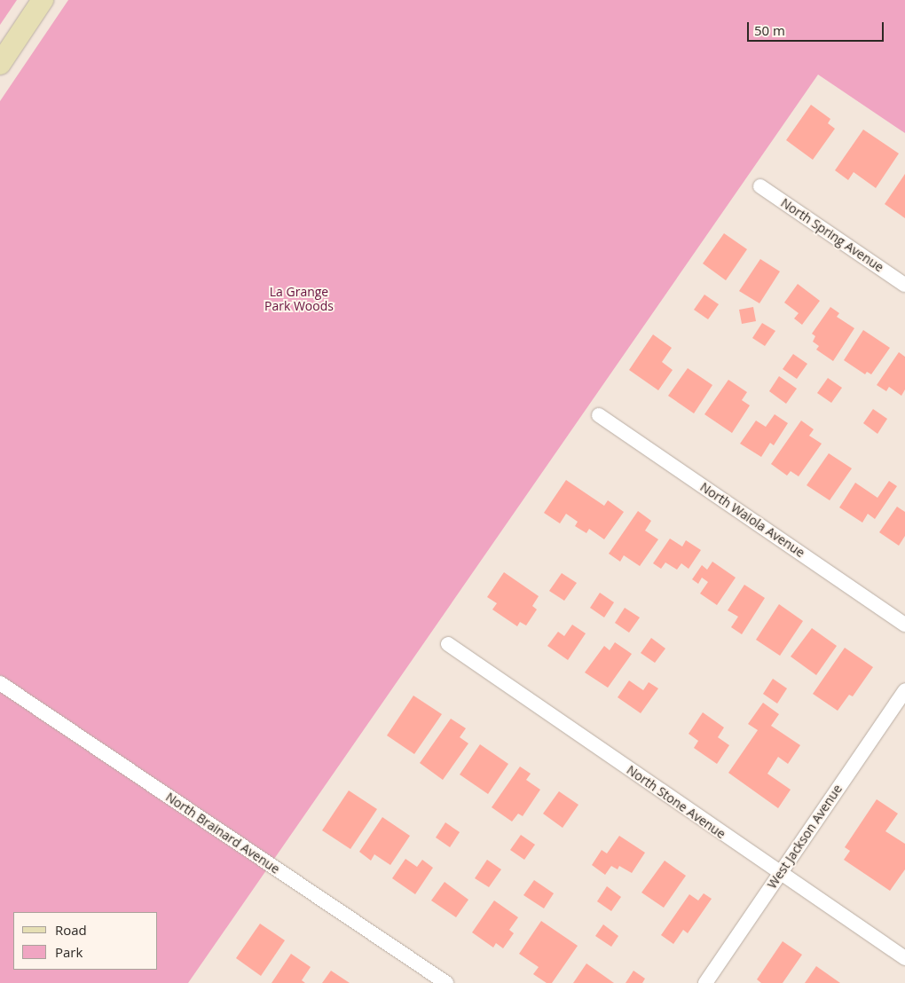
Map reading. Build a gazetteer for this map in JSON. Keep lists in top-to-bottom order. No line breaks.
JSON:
{"streets":{"street":["North Spring Avenue","North Waiola Avenue","North Stone Avenue","North Brainard Avenue","West Jackson Avenue"]},"crossings":[["North Stone Avenue","West Jackson Avenue"]],"parks":["La Grange Park Woods"],"legend":["Road","Park"],"scale_bar":"50 m"}
